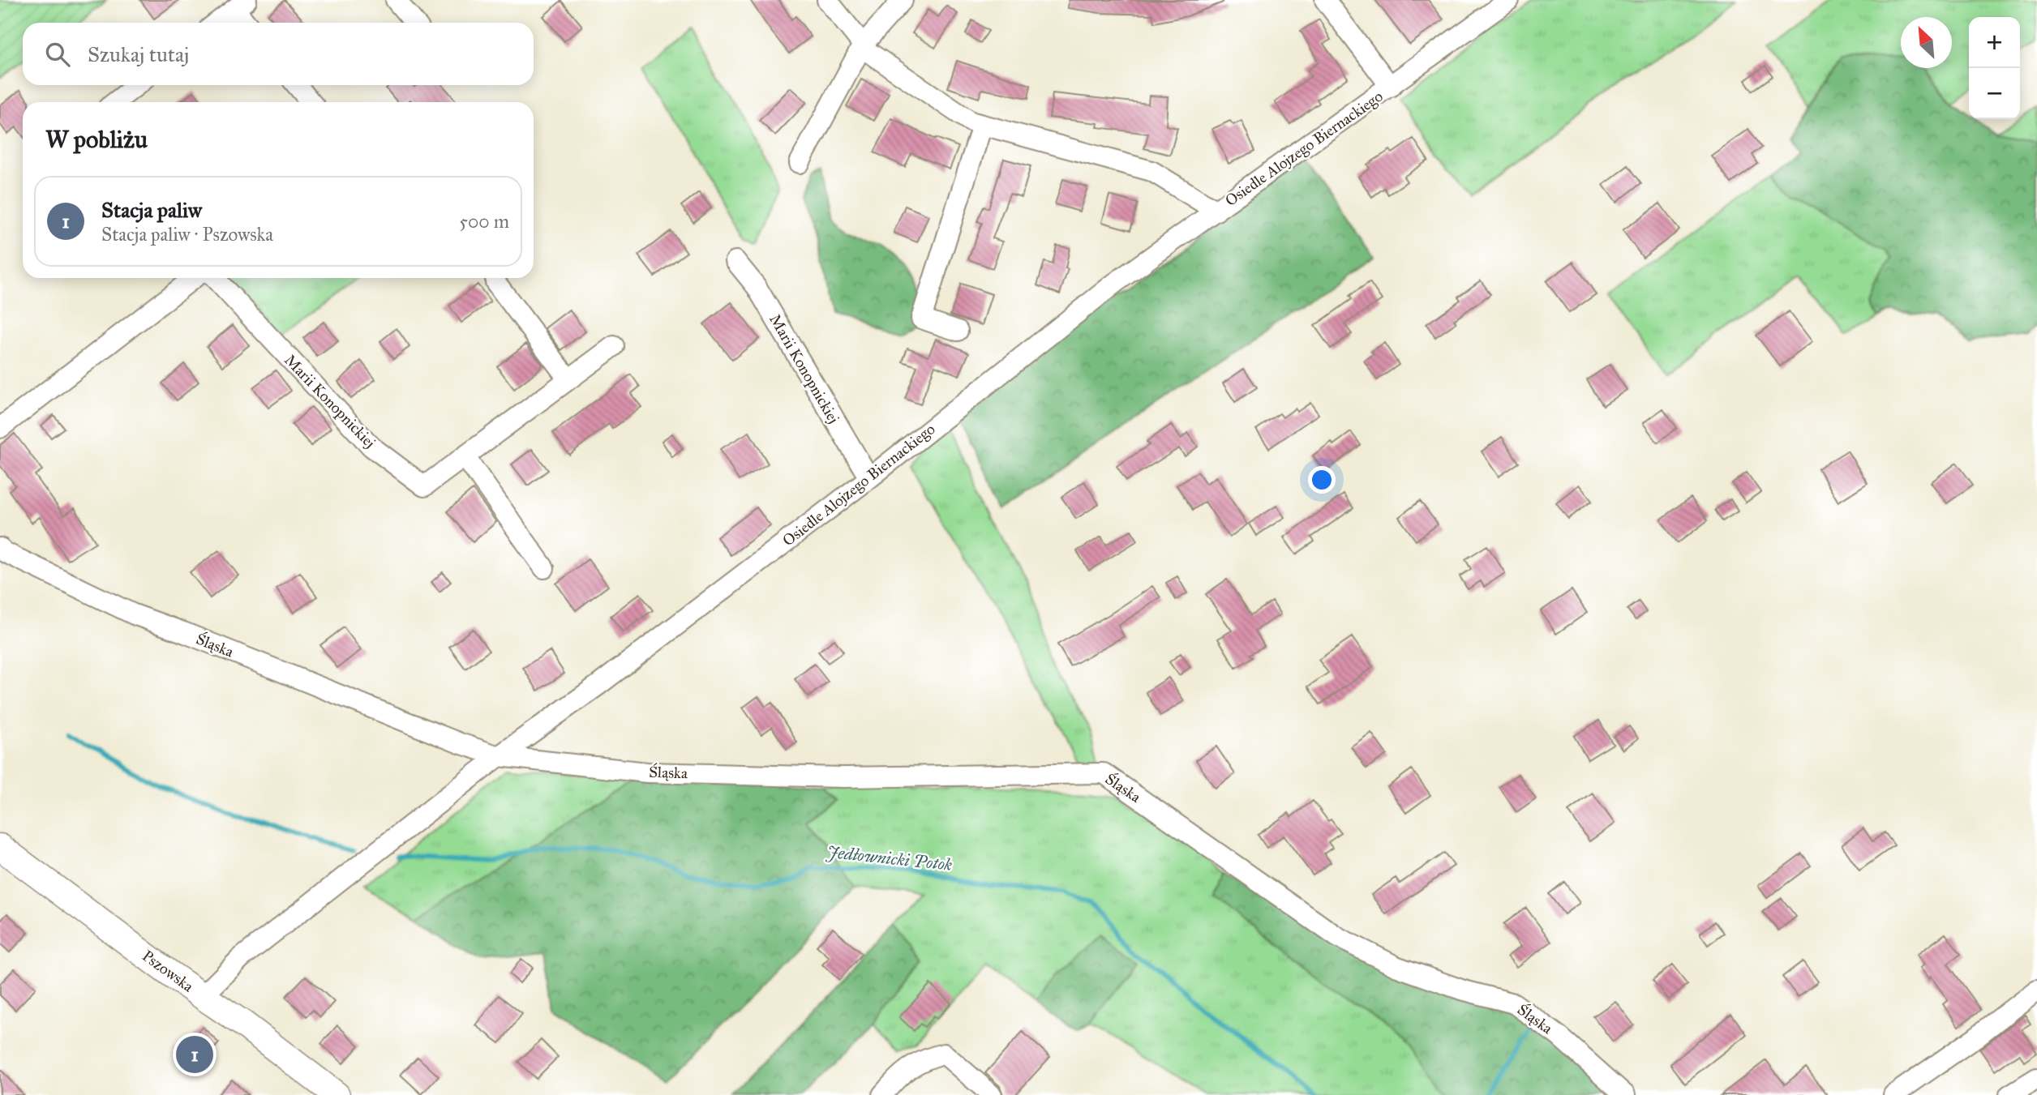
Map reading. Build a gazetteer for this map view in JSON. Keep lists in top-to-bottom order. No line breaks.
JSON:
{"streets":{"main road":["Pszowska"],"street":["Osiedle Alojzego Biernackiego","Marii Konopnickiej","Śląska"]},"crossings":[["Osiedle Alojzego Biernackiego","Marii Konopnickiej"],["Osiedle Alojzego Biernackiego","Śląska"]],"water":["Jedłownicki Potok"],"north":"top left","page":{"map_buttons":["+","−"],"search":"Szukaj tutaj","heading":"W pobliżu","list":[{"mark":"1","name":"Stacja paliw","note":"Stacja paliw · Pszowska","value":"500 m"}],"pins":"1"}}
